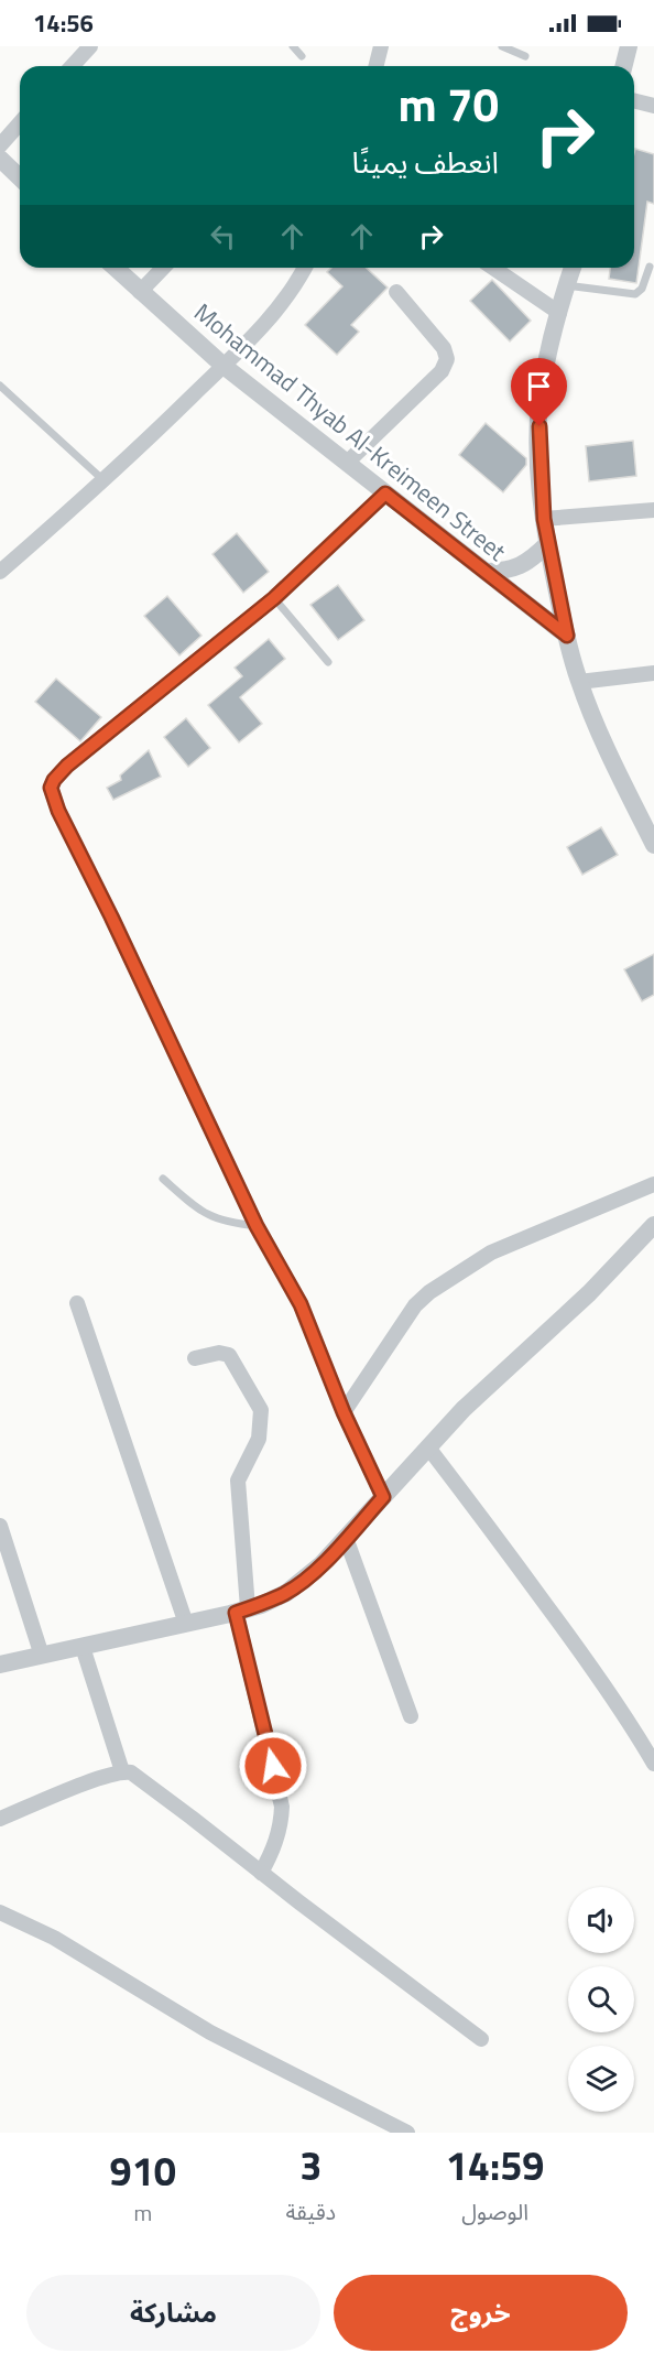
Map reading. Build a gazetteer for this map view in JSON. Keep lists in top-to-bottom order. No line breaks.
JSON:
{"streets":{"street":["Mohammad Thyab Al-Kreimeen Street"]},"page":{"status":"14:56","turn":["70 m","انعطف يمينًا"],"eta":["14:59","الوصول","3","دقيقة","910","m"],"buttons":["خروج","مشاركة"]}}
